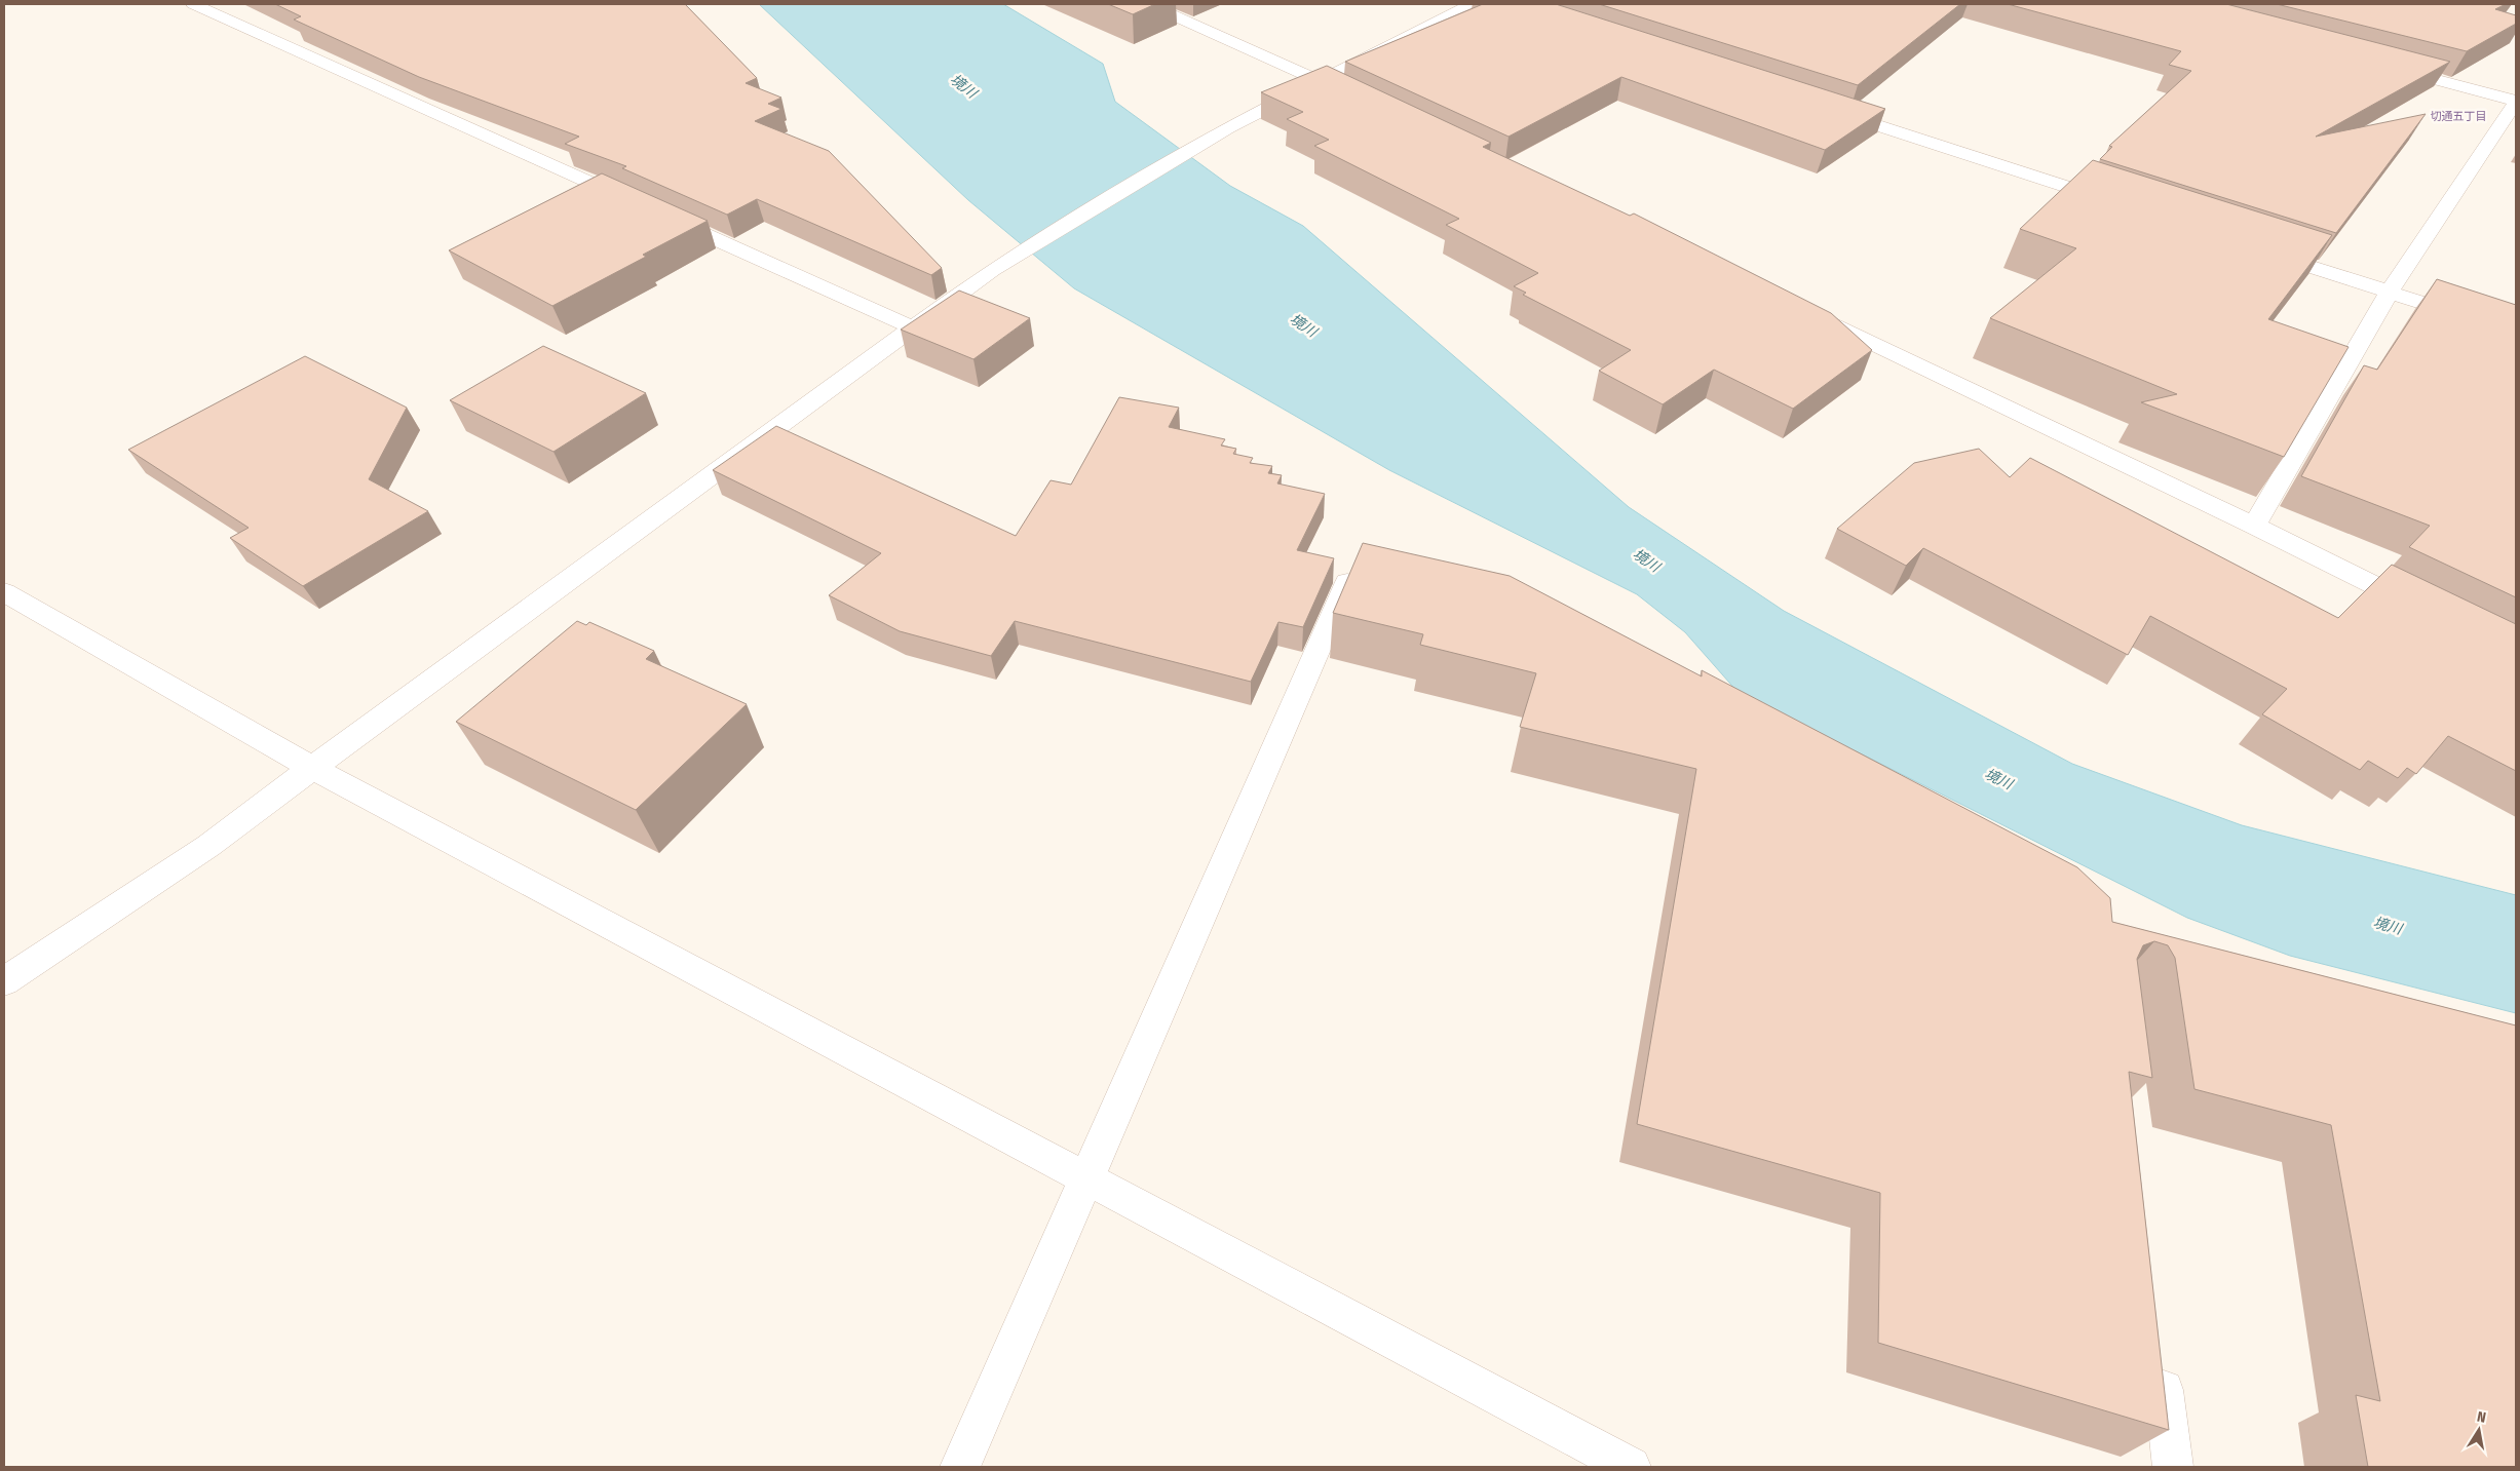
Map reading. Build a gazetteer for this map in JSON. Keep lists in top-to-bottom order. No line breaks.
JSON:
{"districts":["切通五丁目"],"water":["境川"],"north":"top"}
